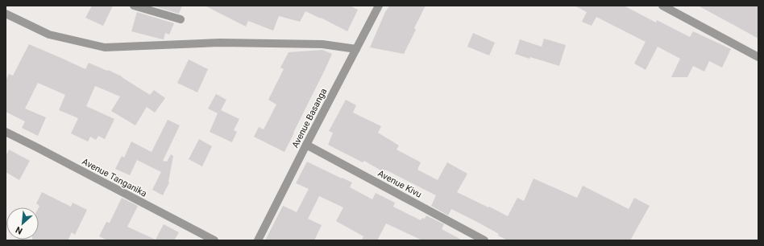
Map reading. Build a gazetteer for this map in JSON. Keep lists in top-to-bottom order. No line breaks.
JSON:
{"streets":{"street":["Avenue Basanga","Avenue Tanganika","Avenue Kivu"]},"crossings":[["Avenue Basanga","Avenue Kivu"]],"north":"bottom left"}
